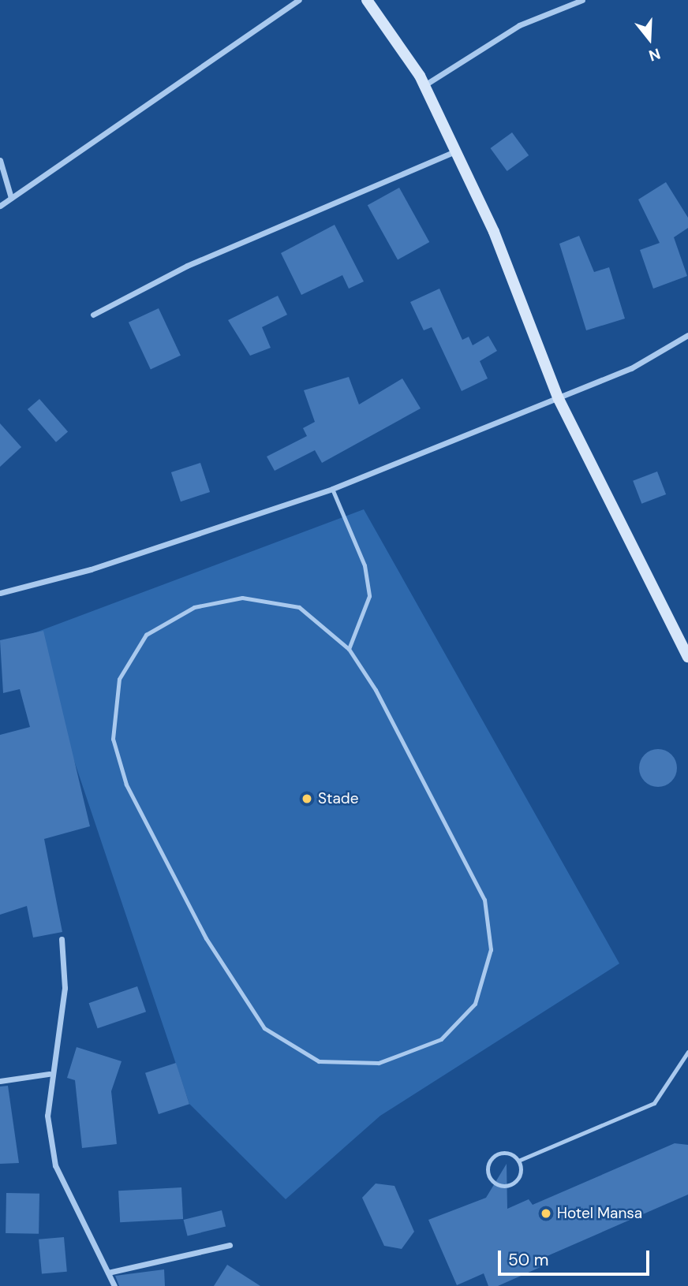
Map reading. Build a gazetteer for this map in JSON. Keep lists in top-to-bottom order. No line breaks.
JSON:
{"places":["Stade","Hotel Mansa"],"scale_bar":"50 m","north":"bottom"}
